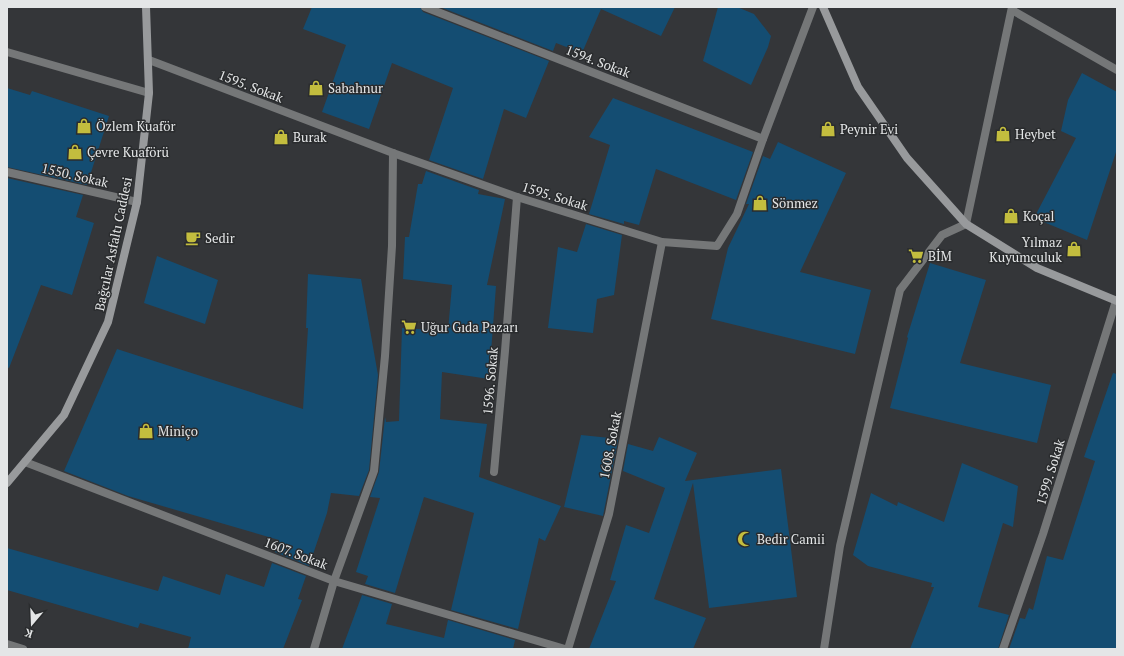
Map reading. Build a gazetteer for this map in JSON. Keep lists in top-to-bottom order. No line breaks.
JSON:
{"streets":{"main road":["Bağcılar Asfaltı Caddesi"],"street":["1594. Sokak","1595. Sokak","1550. Sokak","1596. Sokak","1608. Sokak","1599. Sokak","1607. Sokak"]},"crossings":[["1594. Sokak","1595. Sokak"],["1595. Sokak","Bağcılar Asfaltı Caddesi"],["1595. Sokak","1596. Sokak"],["1595. Sokak","1608. Sokak"],["1550. Sokak","Bağcılar Asfaltı Caddesi"],["Bağcılar Asfaltı Caddesi","1607. Sokak"],["1608. Sokak","1607. Sokak"]],"places":{"shop":["Sabahnur","Özlem Kuaför","Peynir Evi","Heybet","Burak","Çevre Kuaförü","Sönmez","Koçal","Yılmaz Kuyumculuk","Miniço"],"cafe":["Sedir"],"supermarket":["BİM","Uğur Gıda Pazarı"],"mosque":["Bedir Camii"]},"north":"bottom"}
